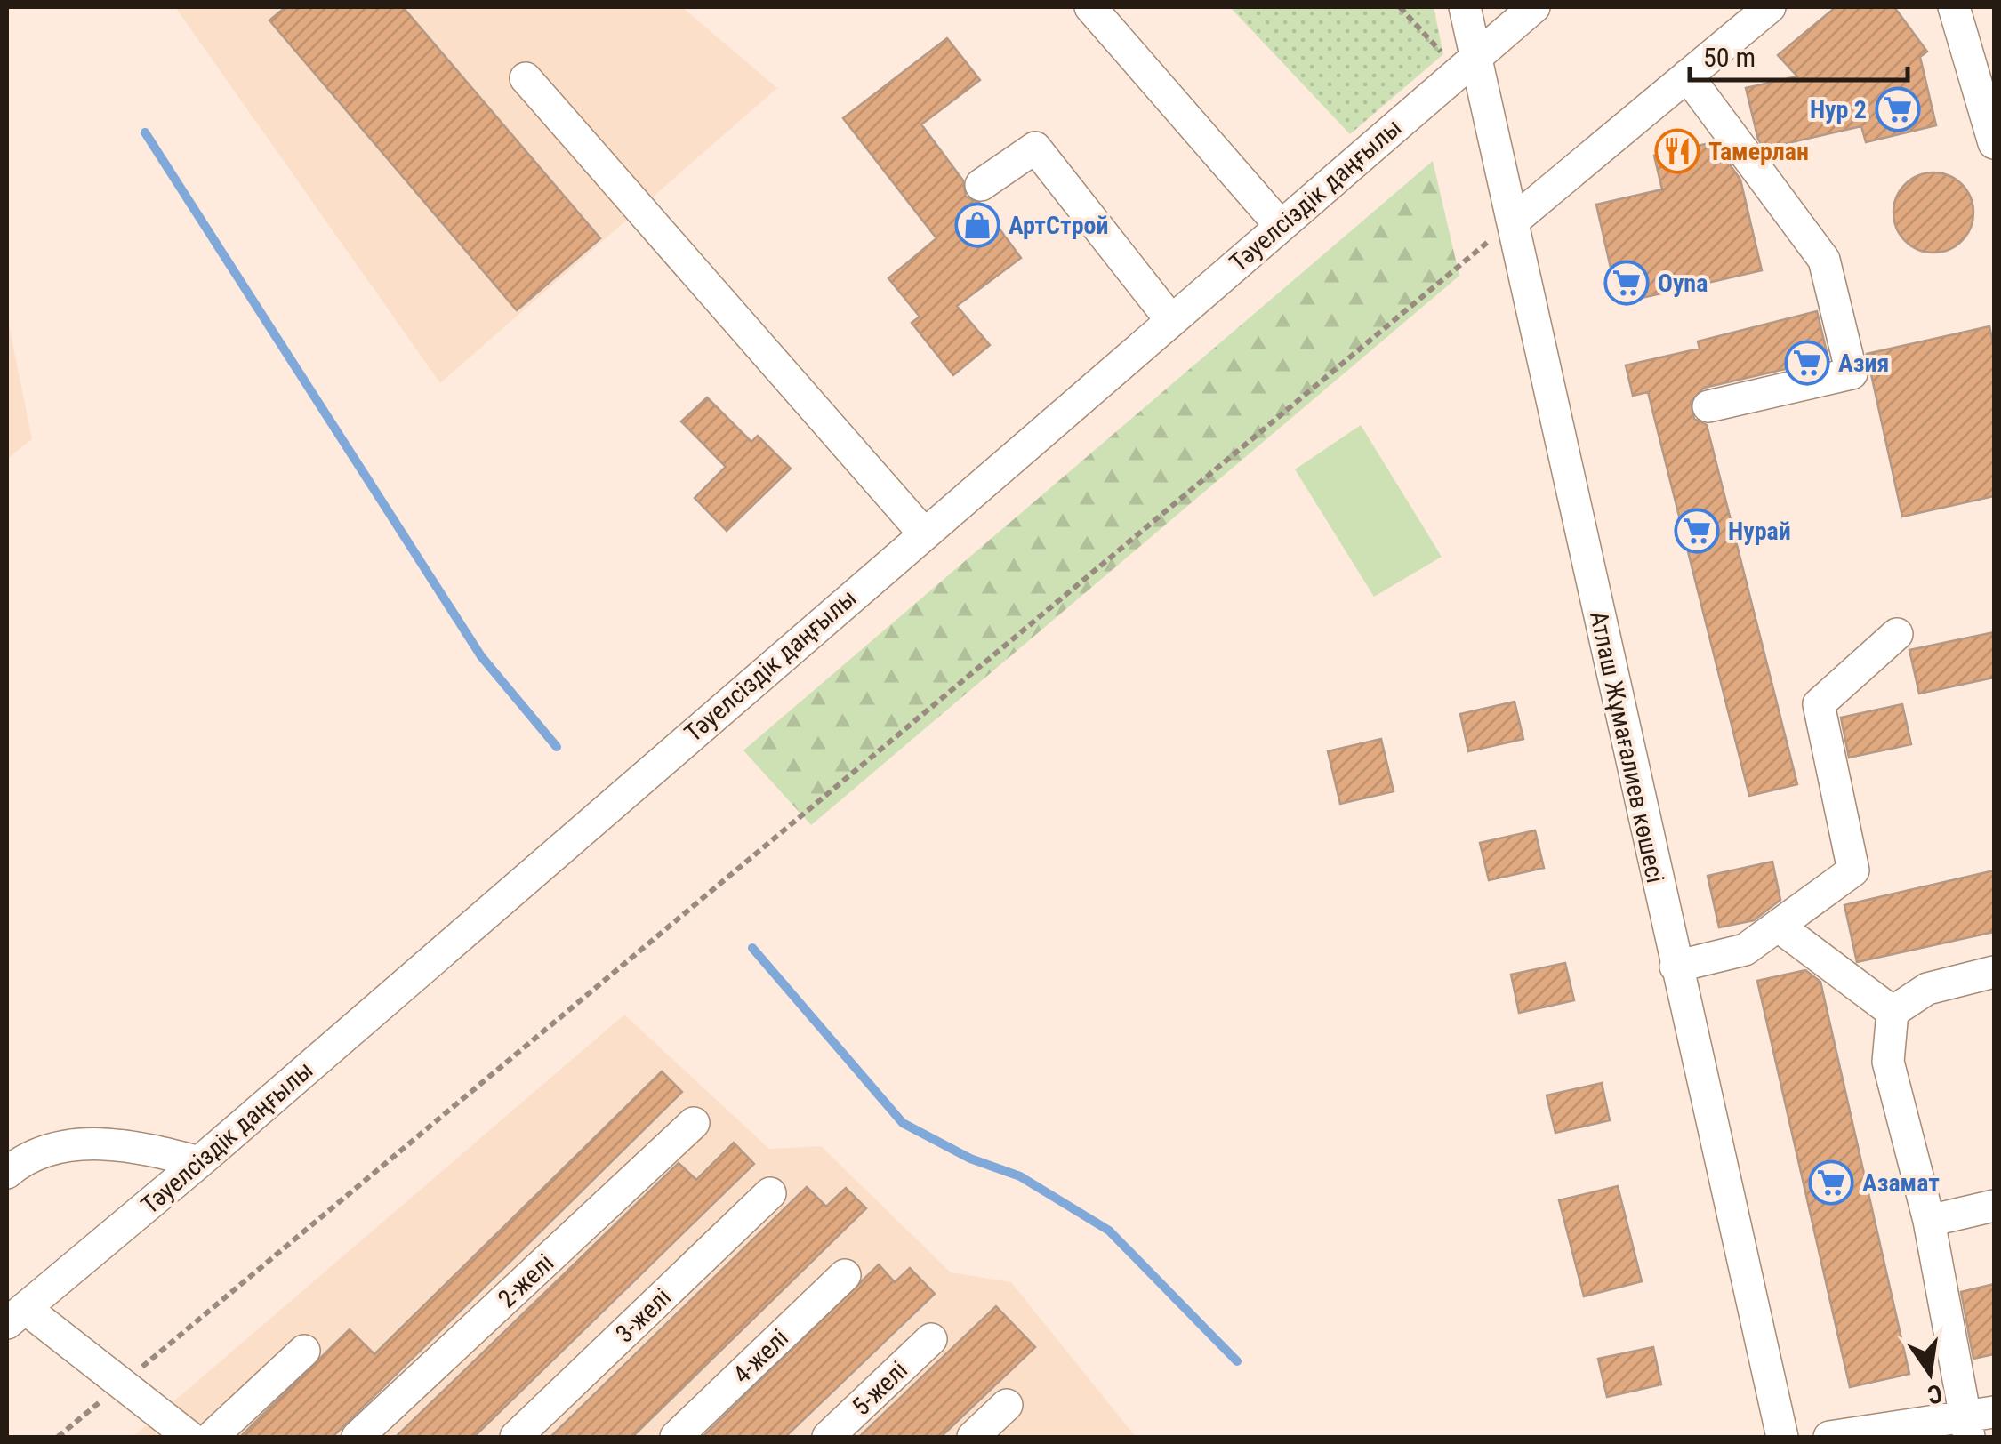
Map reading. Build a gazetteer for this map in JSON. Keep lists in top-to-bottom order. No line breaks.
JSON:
{"streets":{"street":["Тәуелсіздік даңғылы","Атлаш Жұмағалиев көшесі","2-желі","3-желі","4-желі","5-желі"]},"crossings":[["Тәуелсіздік даңғылы","Атлаш Жұмағалиев көшесі"]],"places":{"supermarket":["Нур 2","Oyna","Азия","Нурай","Азамат"],"restaurant":["Тамерлан"],"shop":["АртСтрой"]},"scale_bar":"50 m","north":"bottom"}
